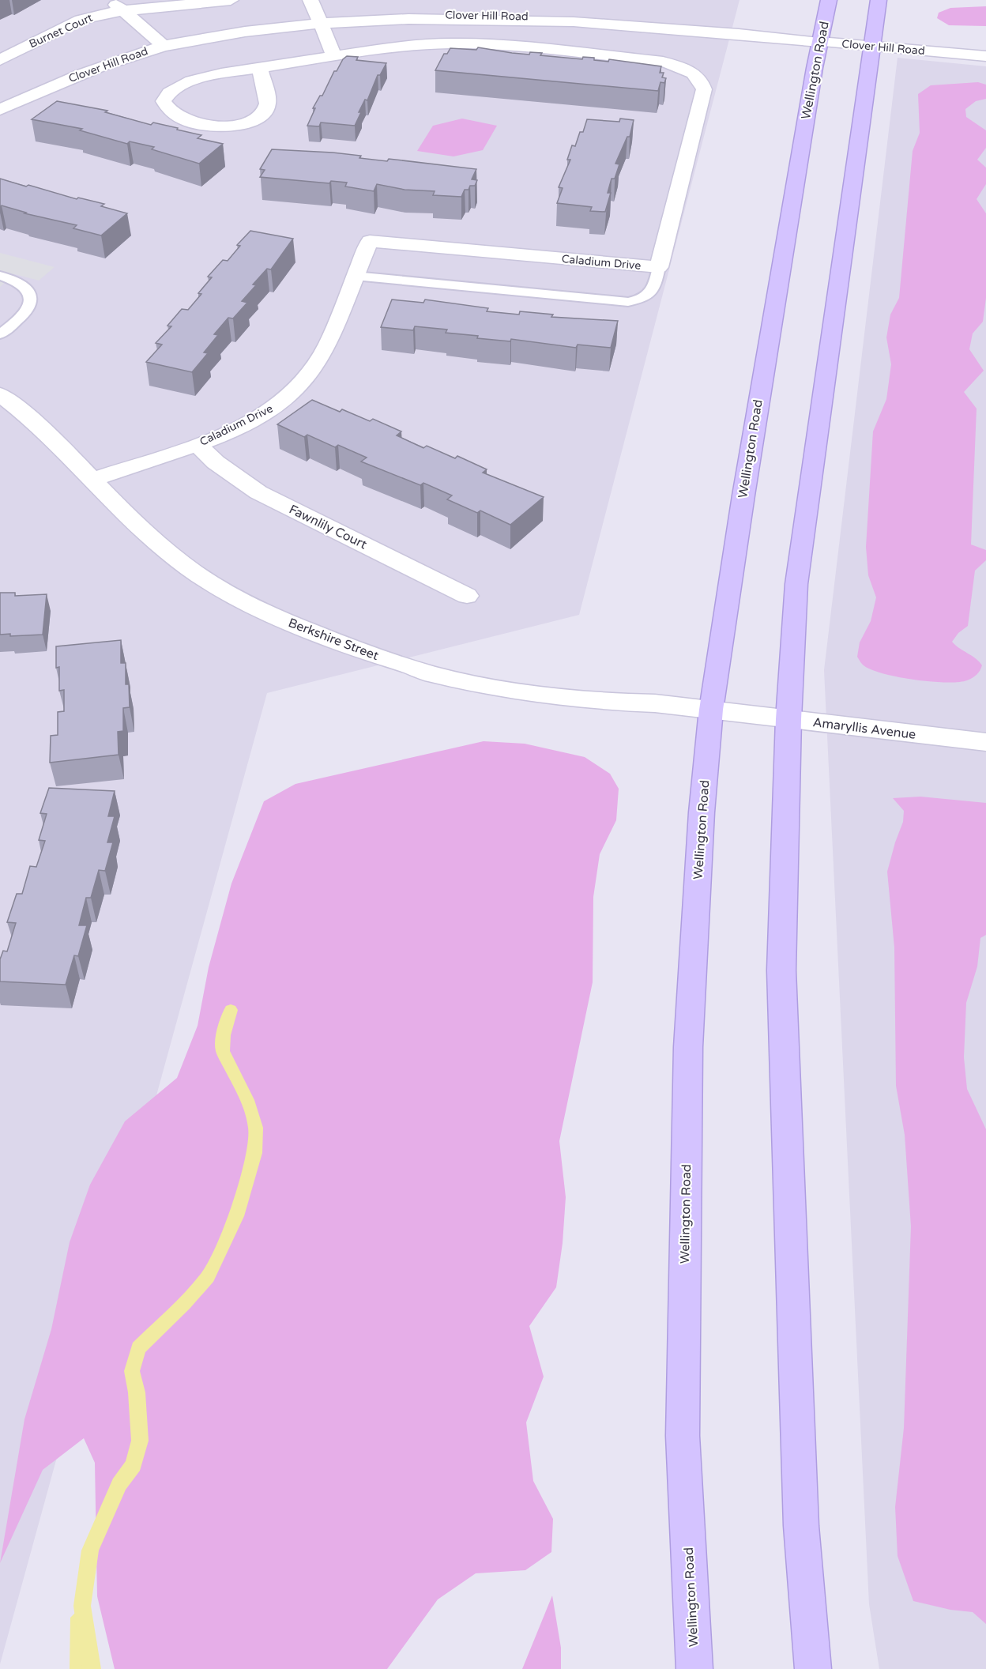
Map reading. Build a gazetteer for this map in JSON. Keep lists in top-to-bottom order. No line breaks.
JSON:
{"streets":{"main road":["Wellington Road"],"street":["Clover Hill Road","Burnet Court","Caladium Drive","Fawnlily Court","Berkshire Street","Amaryllis Avenue"]},"crossings":[["Clover Hill Road","Wellington Road"],["Wellington Road","Berkshire Street"],["Caladium Drive","Fawnlily Court"],["Caladium Drive","Berkshire Street"],["Berkshire Street","Amaryllis Avenue"]]}
